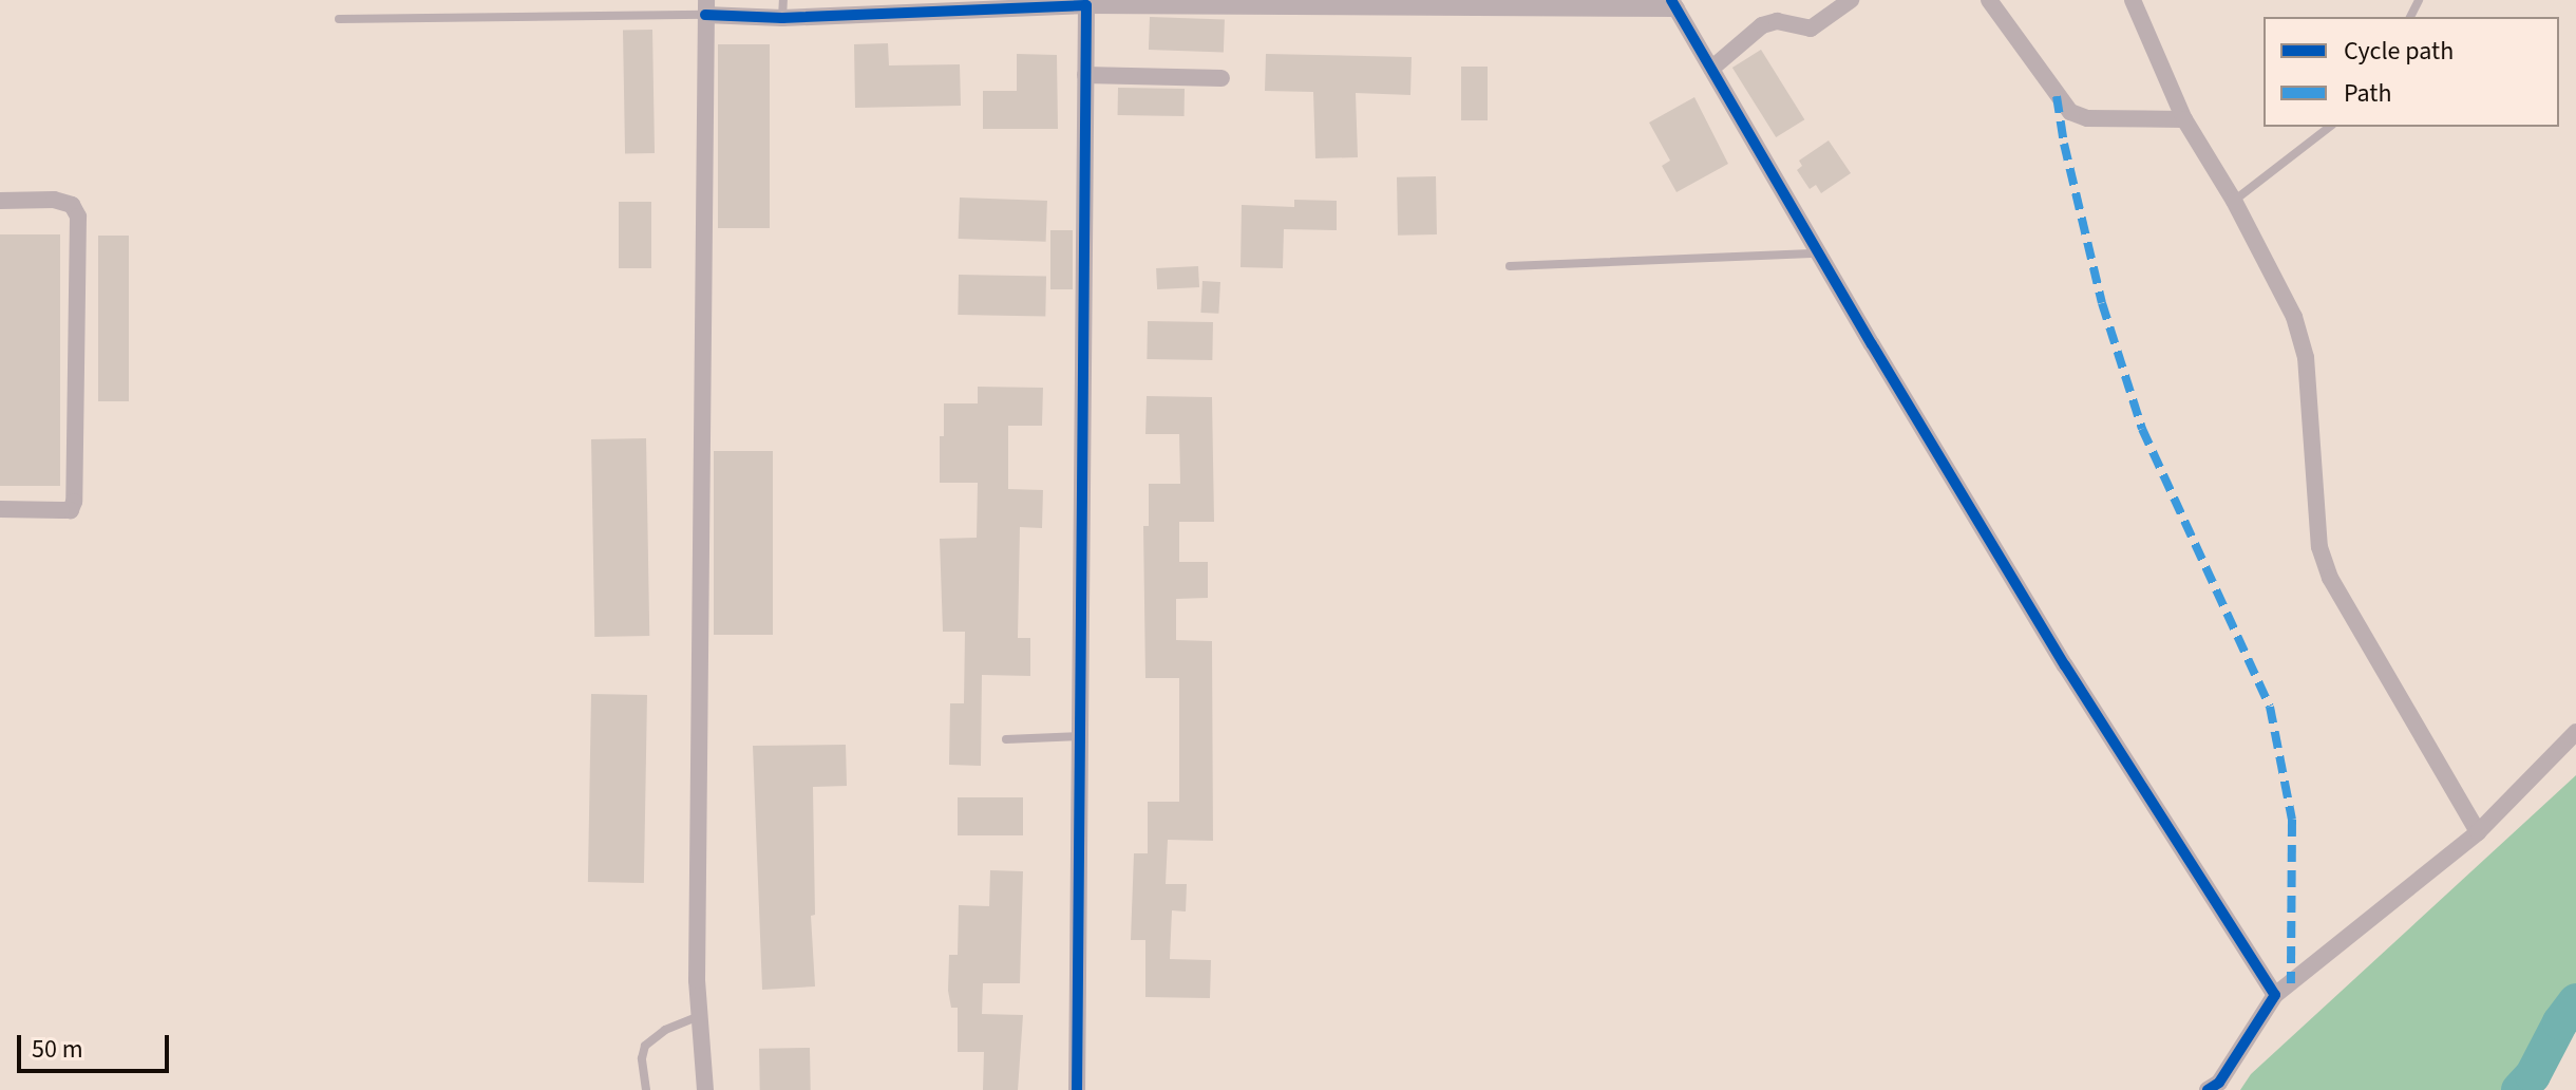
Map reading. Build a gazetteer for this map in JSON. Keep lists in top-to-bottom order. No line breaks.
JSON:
{"legend":["Cycle path","Path"],"scale_bar":"50 m"}
